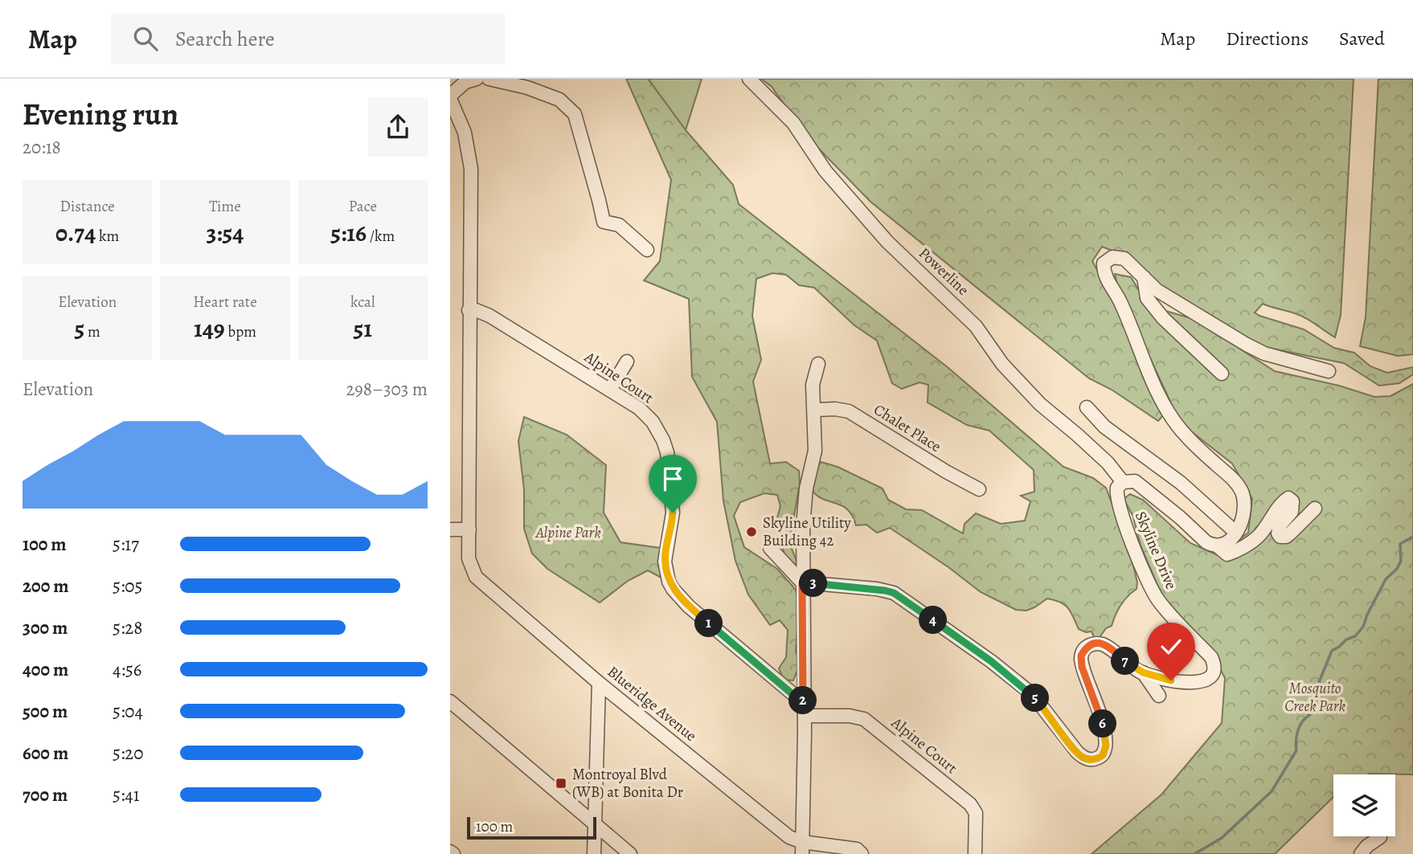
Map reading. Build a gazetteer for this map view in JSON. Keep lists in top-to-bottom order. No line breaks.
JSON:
{"streets":{"street":["Powerline","Alpine Court","Chalet Place","Skyline Drive","Blueridge Avenue"]},"crossings":[["Powerline","Skyline Drive"],["Alpine Court","Blueridge Avenue"]],"parks":["Alpine Park","Mosquito Creek Park"],"places":{"other":["Skyline Utility Building 42"],"transit":["Montroyal Blvd (WB) at Bonita Dr"]},"scale_bar":"100 m","page":{"header":"Map","search":"Search here","nav":["Map","Directions","Saved"],"heading":["Evening run","20:18"],"stats":[["Distance","0.74 km"],["Time","3:54"],["Pace","5:16 /km"],["Elevation","5 m"],["Heart rate","149 bpm"],["kcal","51"]],"chart":["Elevation","298–303 m"],"list":[{"name":"100 m","note":"5:17"},{"name":"200 m","note":"5:05"},{"name":"300 m","note":"5:28"},{"name":"400 m","note":"4:56"},{"name":"500 m","note":"5:04"},{"name":"600 m","note":"5:20"},{"name":"700 m","note":"5:41"}],"pins":["3","4","1","7","5","2","6"],"scale":"100 m"}}
